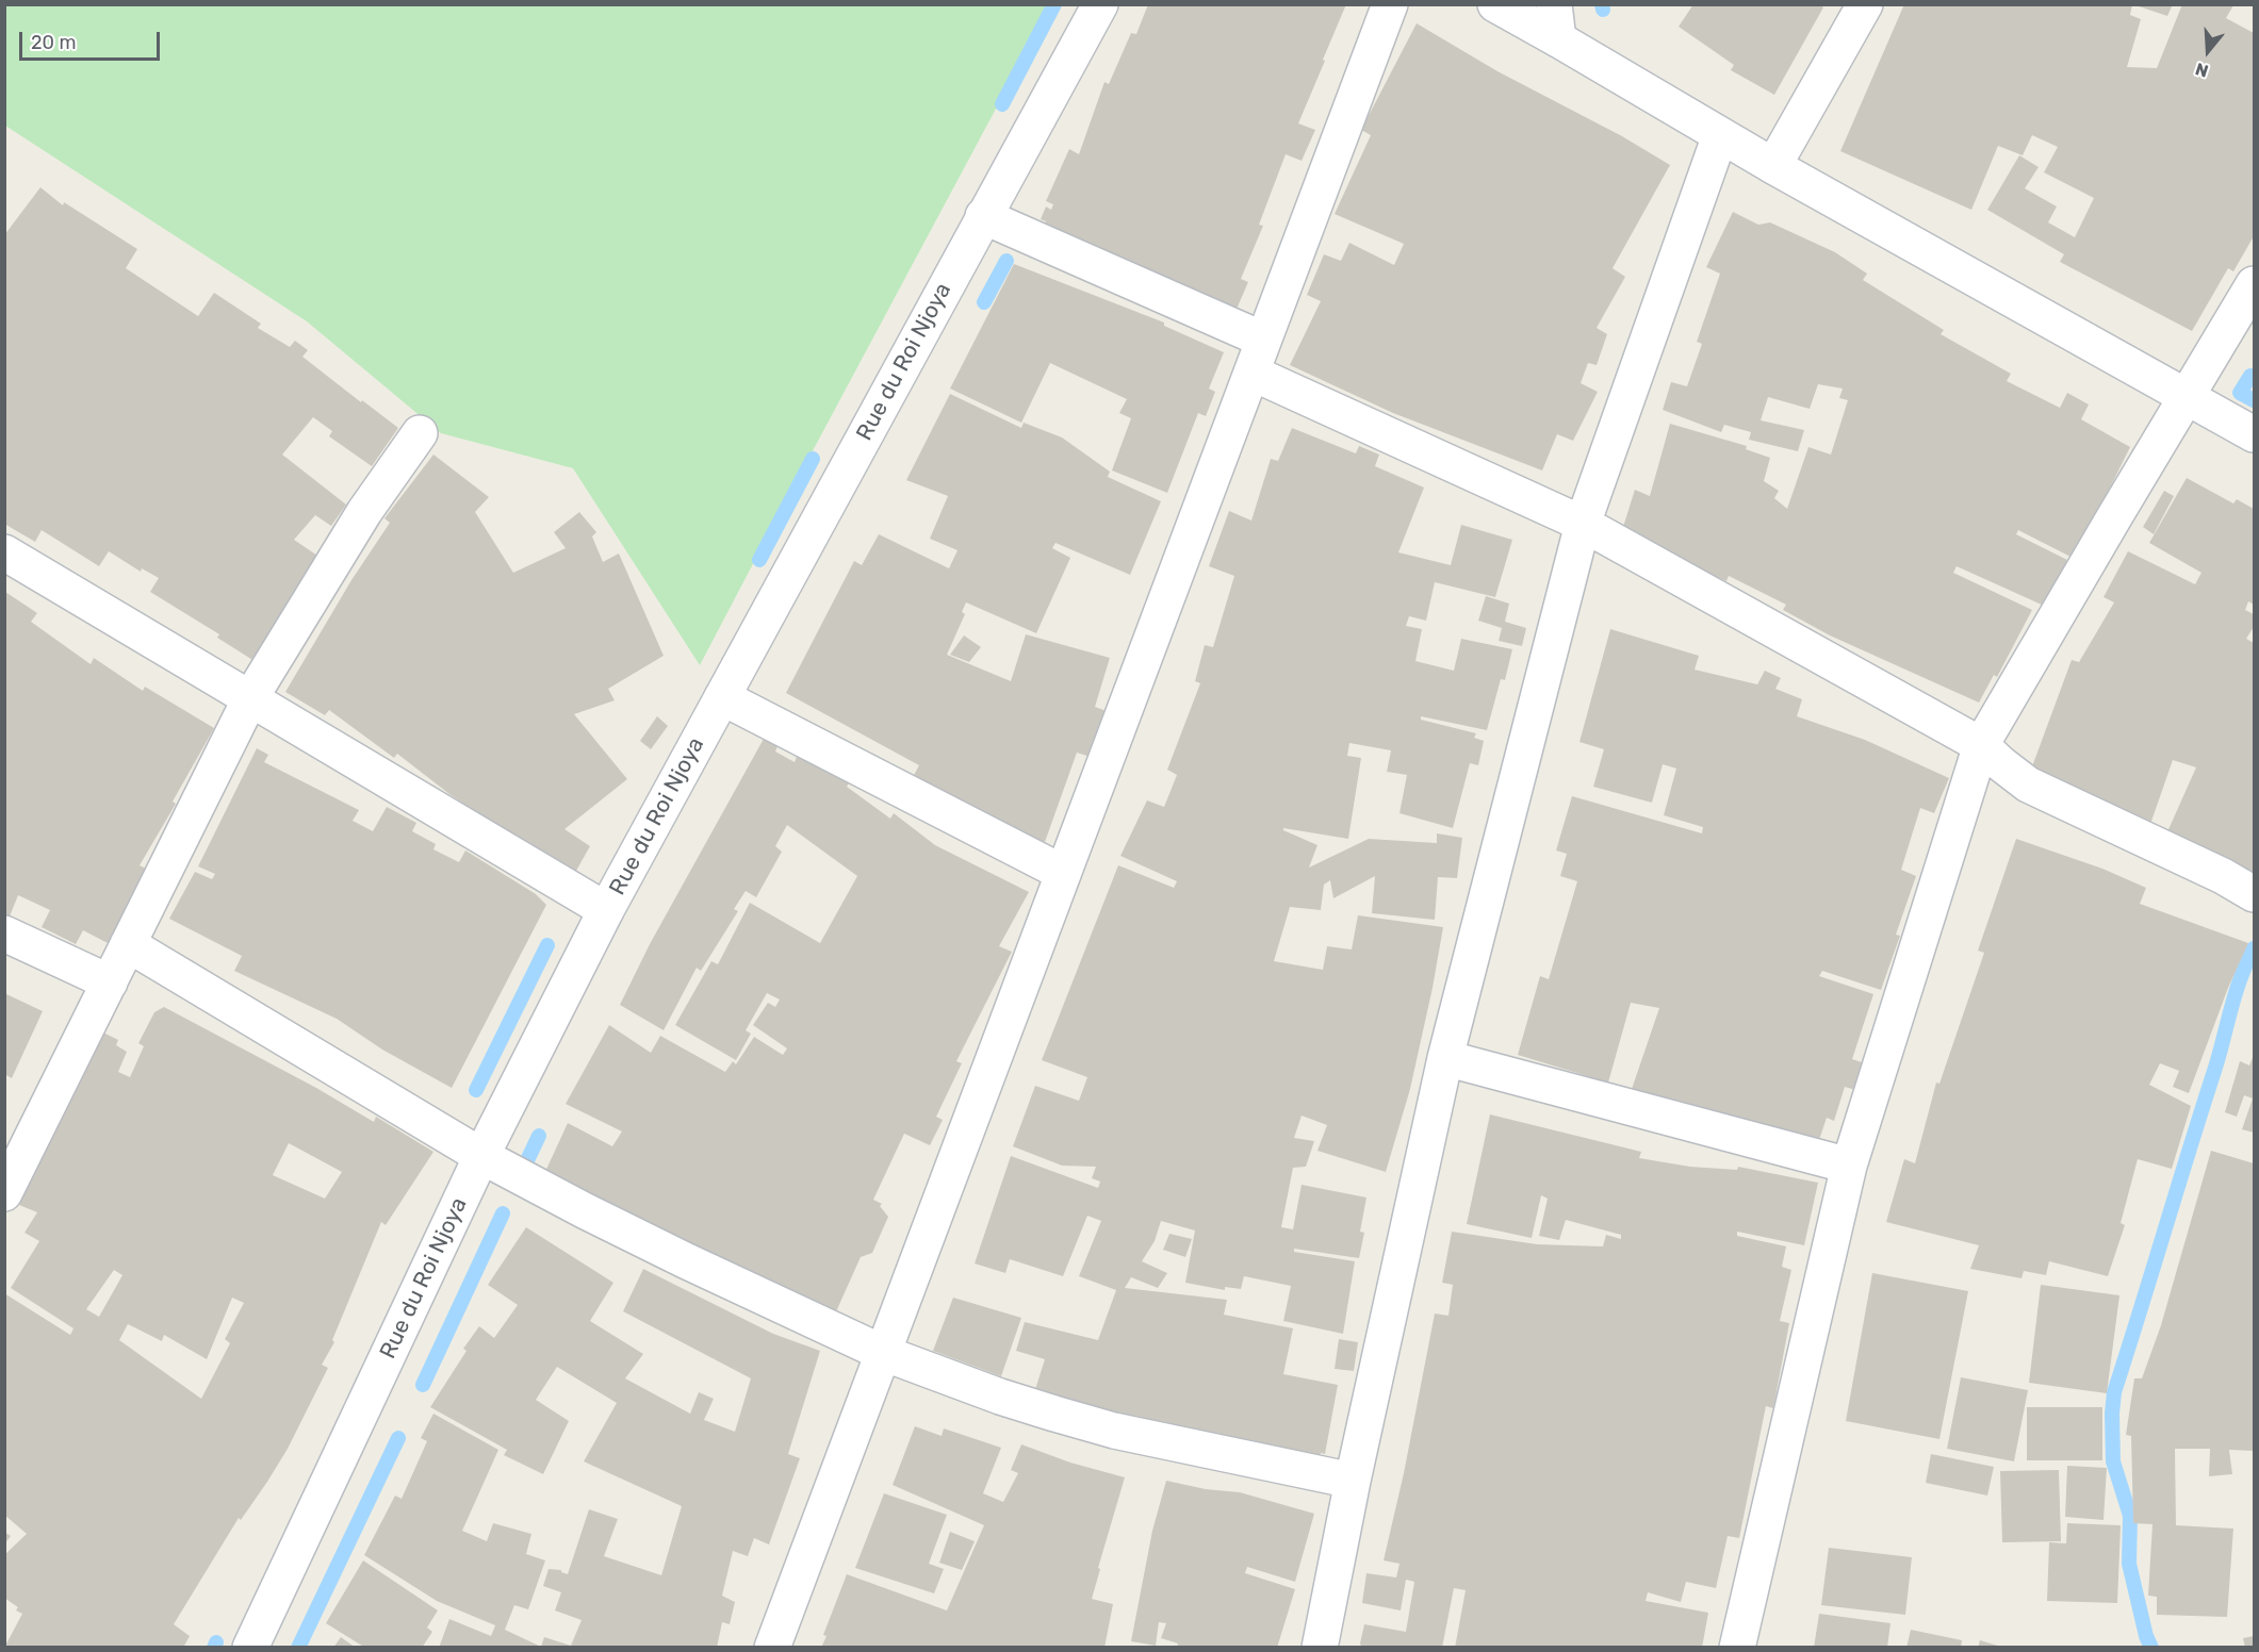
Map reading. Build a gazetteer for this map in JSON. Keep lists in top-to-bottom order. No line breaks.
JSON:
{"streets":{"street":["Rue du Roi Njoya"]},"scale_bar":"20 m","north":"bottom"}
